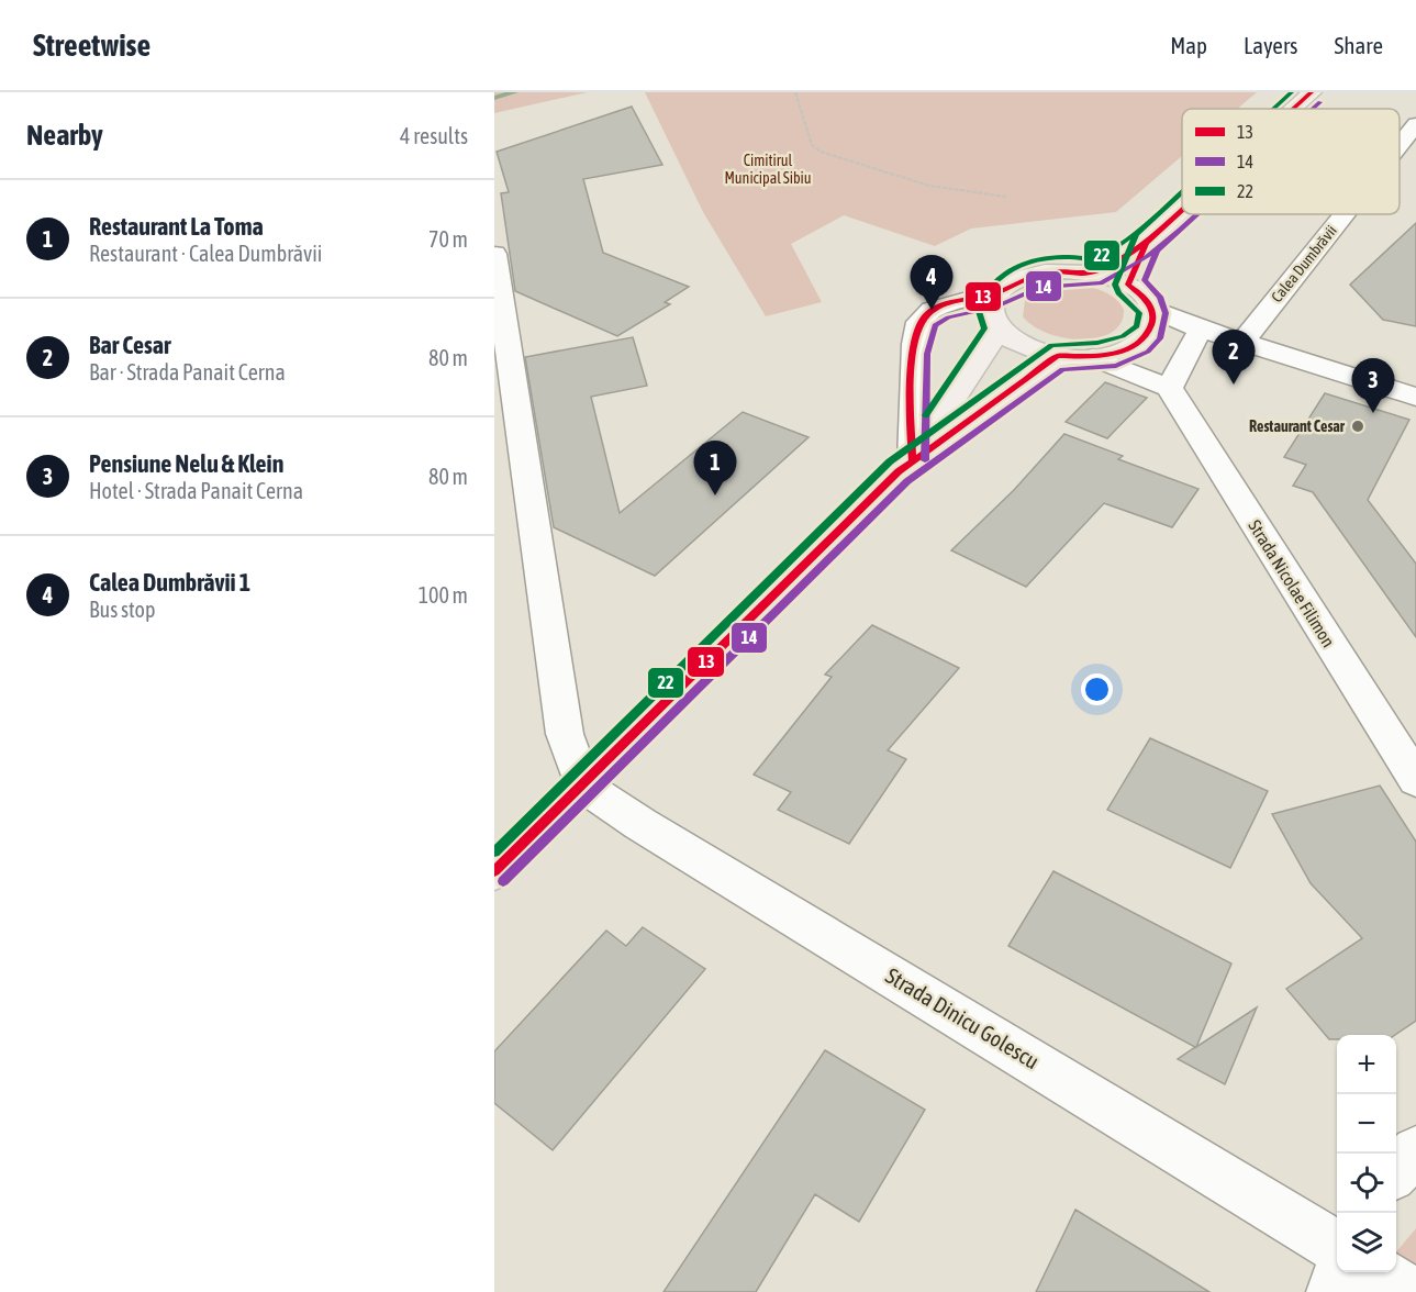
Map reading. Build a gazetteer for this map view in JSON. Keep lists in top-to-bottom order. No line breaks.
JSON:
{"streets":{"street":["Calea Dumbrăvii","Strada Nicolae Filimon","Strada Dinicu Golescu"]},"parks":["Cimitirul Municipal Sibiu"],"places":["Restaurant Cesar"],"lines":["transit line 13","transit line 22","transit line 14"],"legend":["13","14","22"],"page":{"header":"Streetwise","nav":["Map","Layers","Share"],"heading":["Nearby","4 results"],"list":[{"mark":"1","name":"Restaurant La Toma","note":"Restaurant · Calea Dumbrăvii","value":"70 m"},{"mark":"2","name":"Bar Cesar","note":"Bar · Strada Panait Cerna","value":"80 m"},{"mark":"3","name":"Pensiune Nelu & Klein","note":"Hotel · Strada Panait Cerna","value":"80 m"},{"mark":"4","name":"Calea Dumbrăvii 1","note":"Bus stop","value":"100 m"}],"pins":["4","2","3","1"],"map_buttons":["+","−"]}}
